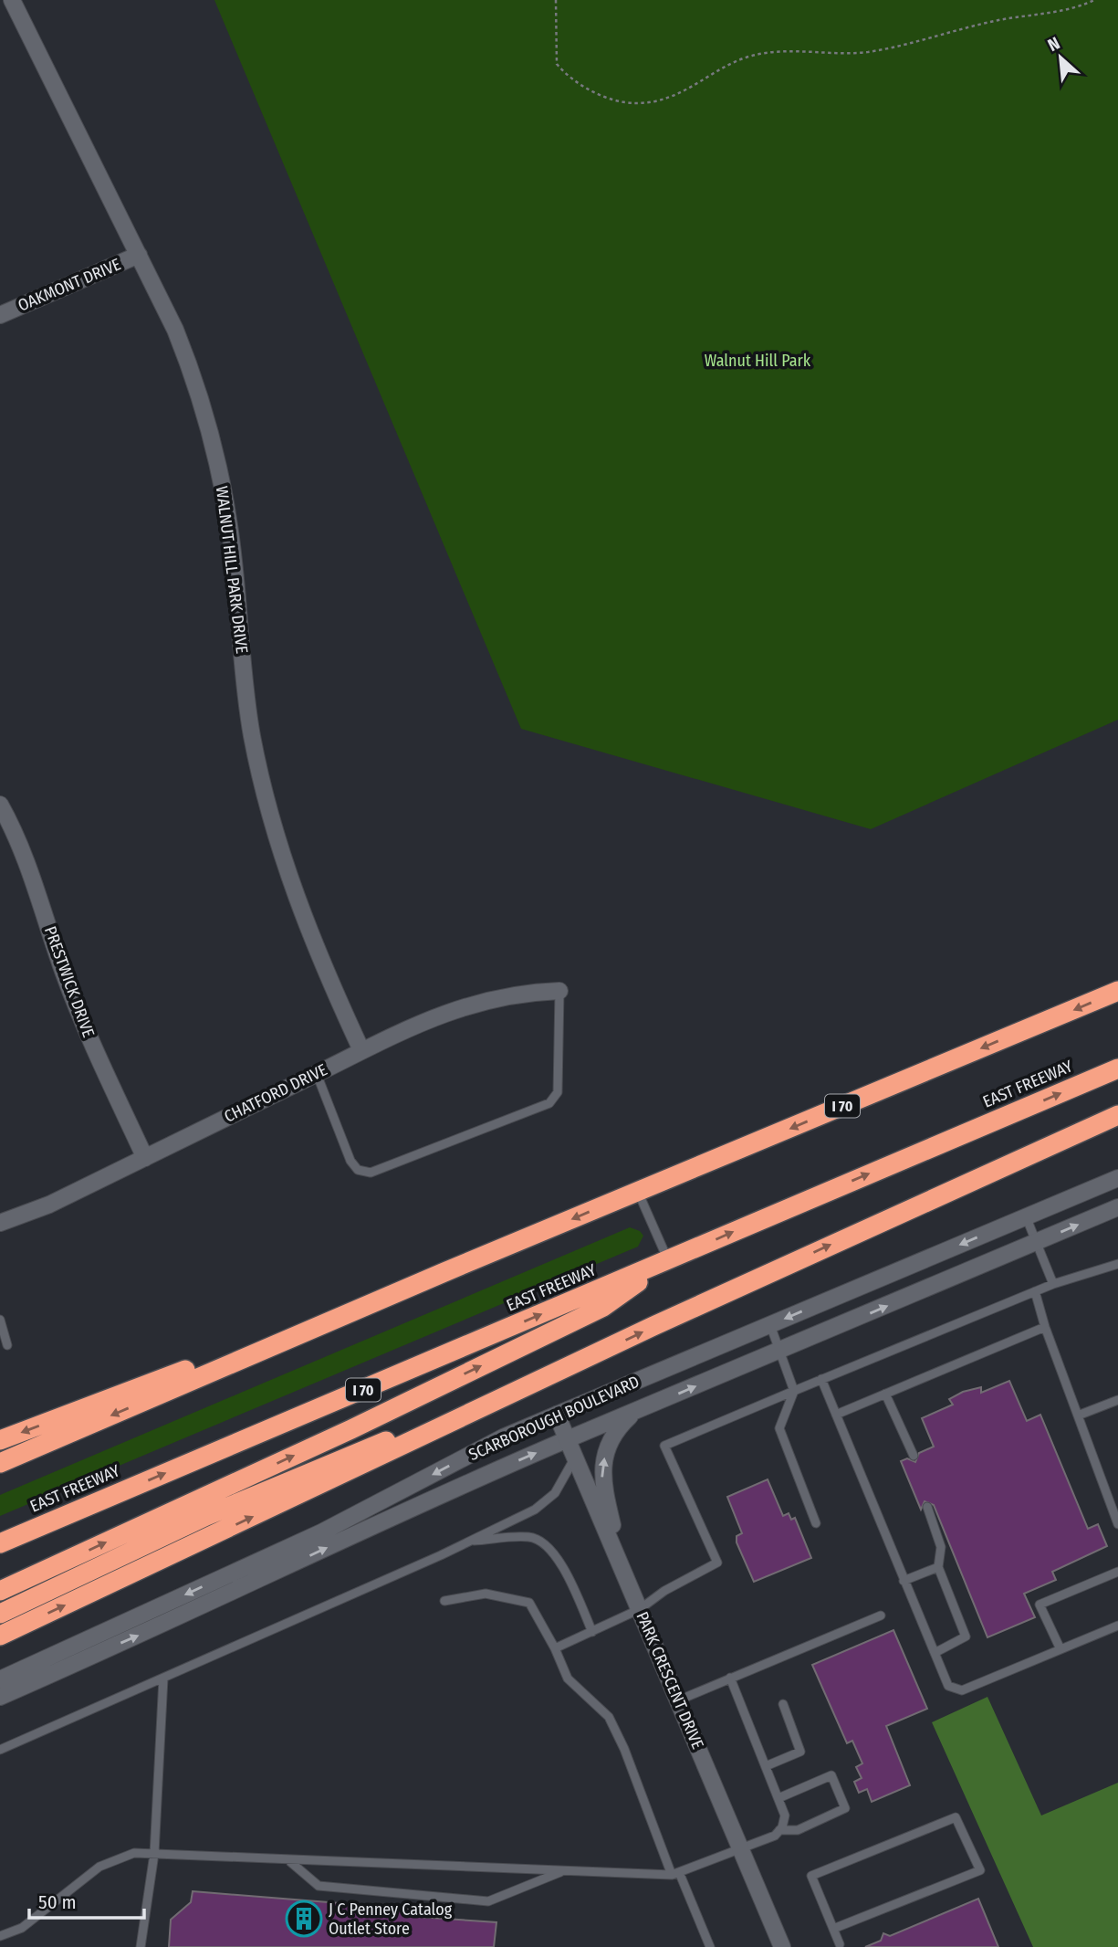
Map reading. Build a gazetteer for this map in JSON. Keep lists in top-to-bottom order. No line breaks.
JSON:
{"streets":{"highway":["EAST FREEWAY","I 70"],"street":["OAKMONT DRIVE","WALNUT HILL PARK DRIVE","PRESTWICK DRIVE","CHATFORD DRIVE","SCARBOROUGH BOULEVARD","PARK CRESCENT DRIVE"]},"crossings":[["OAKMONT DRIVE","WALNUT HILL PARK DRIVE"],["WALNUT HILL PARK DRIVE","CHATFORD DRIVE"],["PRESTWICK DRIVE","CHATFORD DRIVE"],["SCARBOROUGH BOULEVARD","PARK CRESCENT DRIVE"]],"parks":["Walnut Hill Park"],"places":{"building":["J C Penney Catalog Outlet Store"]},"scale_bar":"50 m","north":"top left"}
